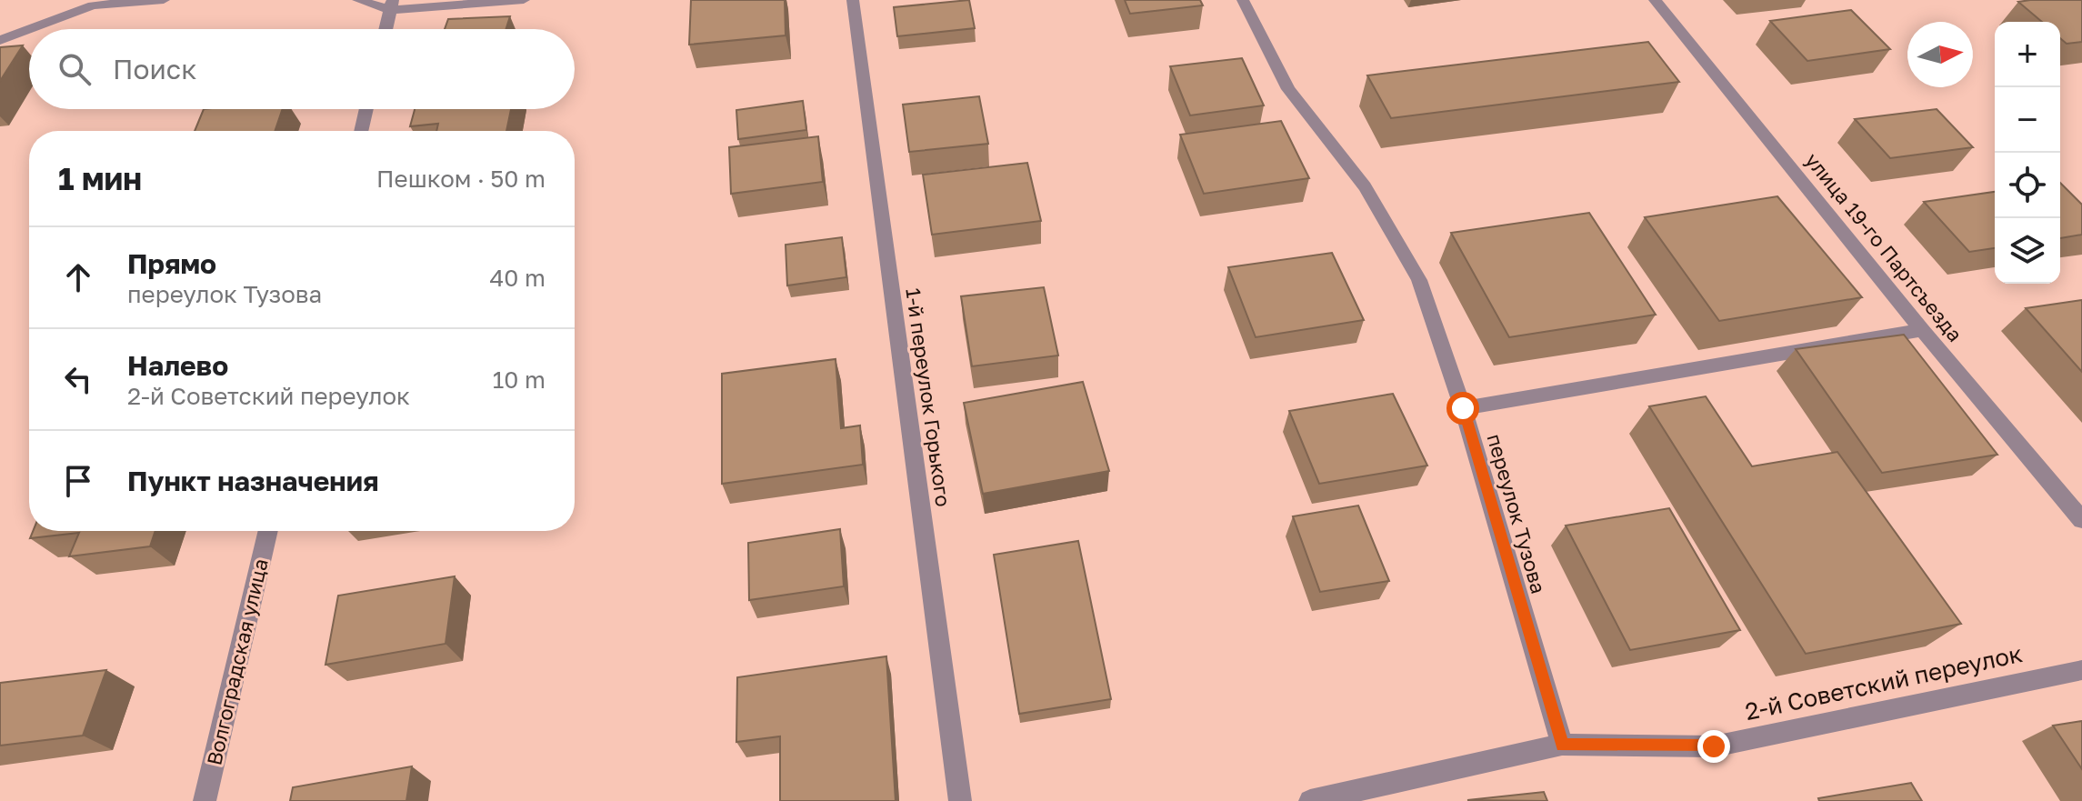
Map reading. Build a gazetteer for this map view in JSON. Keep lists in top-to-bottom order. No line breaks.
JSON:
{"streets":{"street":["улица 19-го Партсъезда","1-й переулок Горького","переулок Тузова","Волгоградская улица","2-й Советский переулок"]},"crossings":[["переулок Тузова","2-й Советский переулок"]],"north":"right","page":{"map_buttons":["+","−"],"search":"Поиск","heading":["1 мин","Пешком · 50 m"],"list":[["Прямо","переулок Тузова","40 m"],["Налево","2-й Советский переулок","10 m"],"Пункт назначения"]}}
